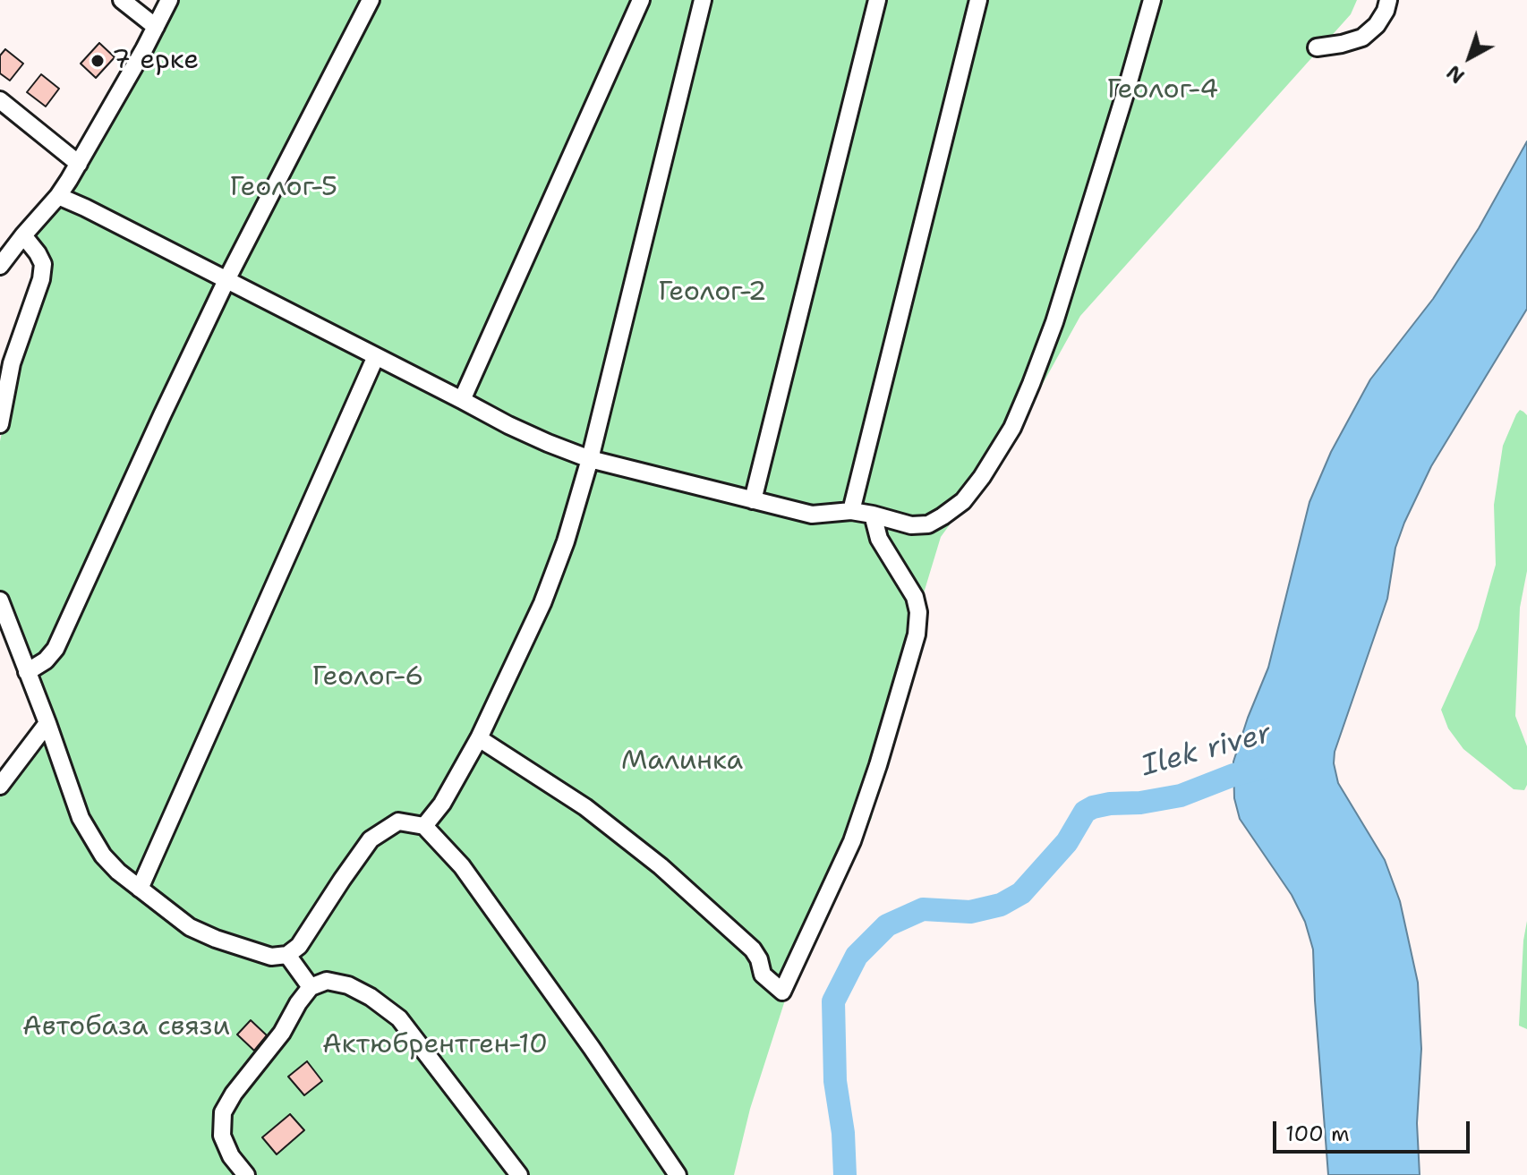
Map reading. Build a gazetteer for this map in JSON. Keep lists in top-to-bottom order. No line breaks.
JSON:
{"water":["Ilek river"],"parks":["Геолог-4","Геолог-5","Геолог-2","Геолог-6","Малинка","Автобаза связи","Актюбрентген-10"],"places":["7 ерке"],"scale_bar":"100 m","north":"bottom left"}
